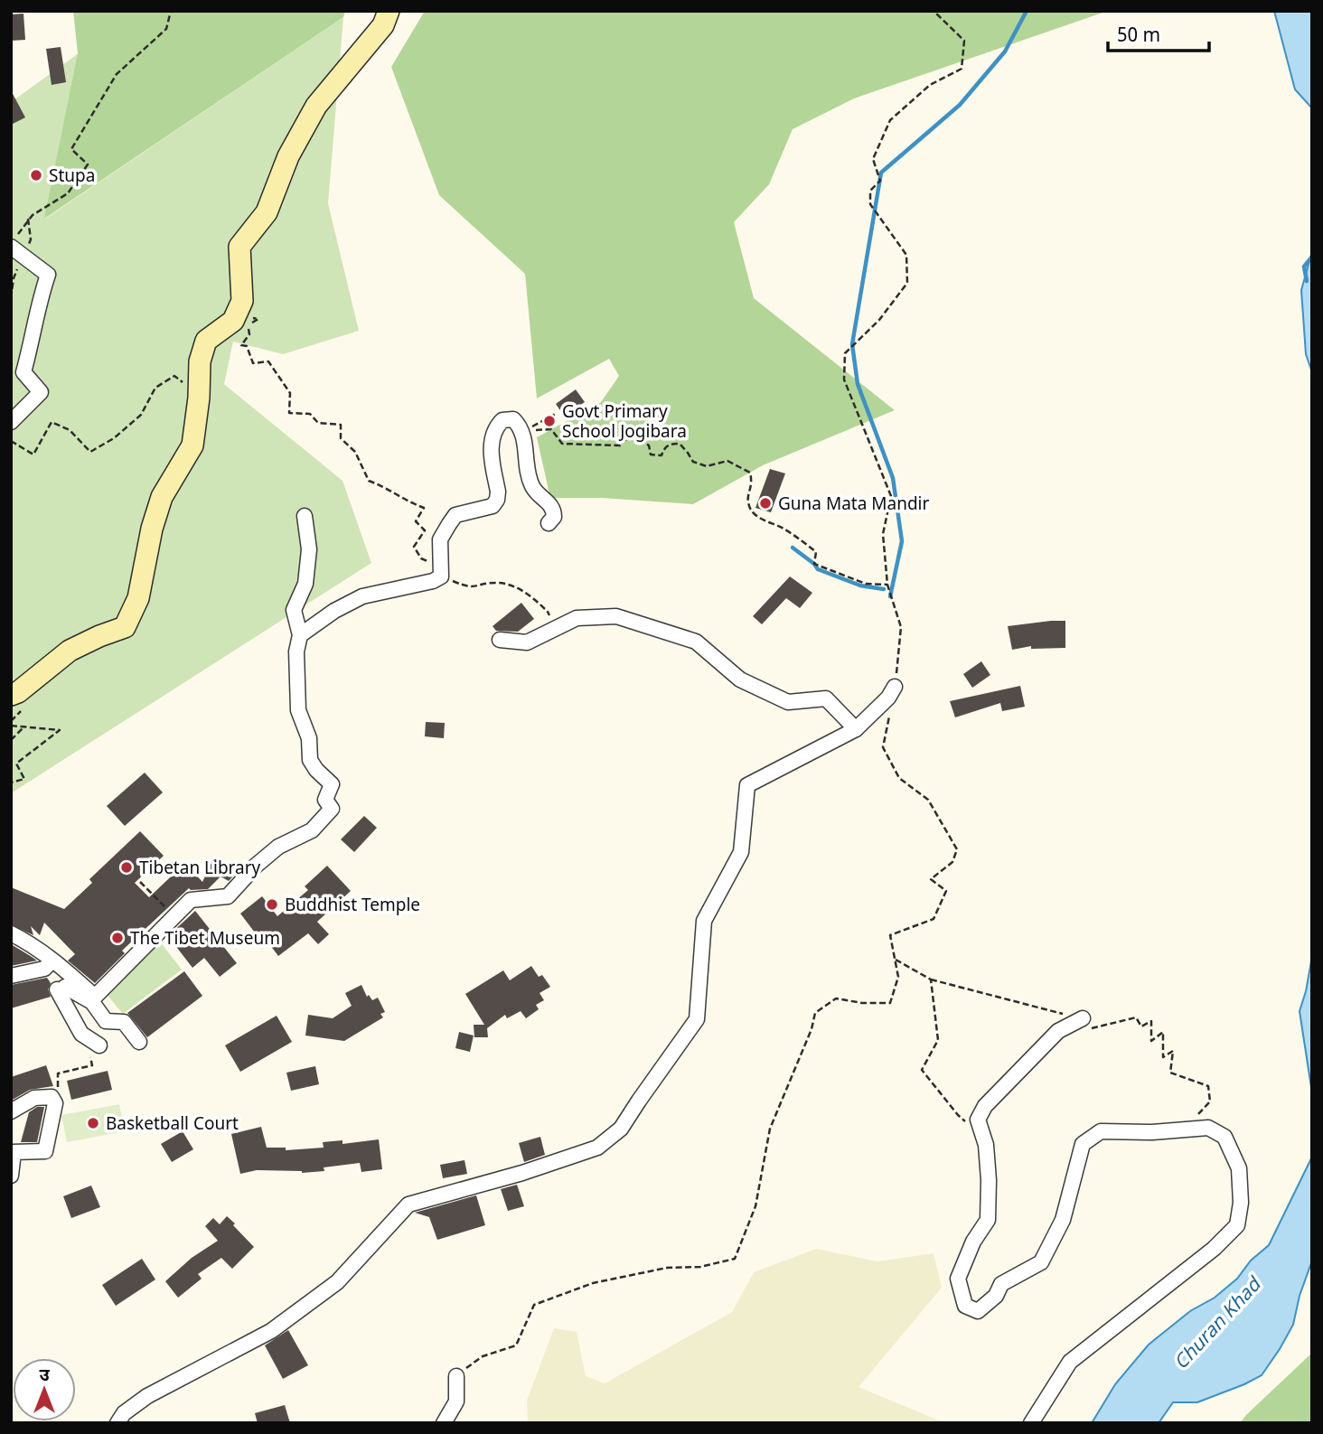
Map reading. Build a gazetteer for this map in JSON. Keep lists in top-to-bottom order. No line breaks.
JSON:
{"water":["Churan Khad"],"places":["Stupa","Govt Primary School Jogibara","Guna Mata Mandir","Tibetan Library","Buddhist Temple","The Tibet Museum","Basketball Court"],"scale_bar":"50 m","north":"top"}
